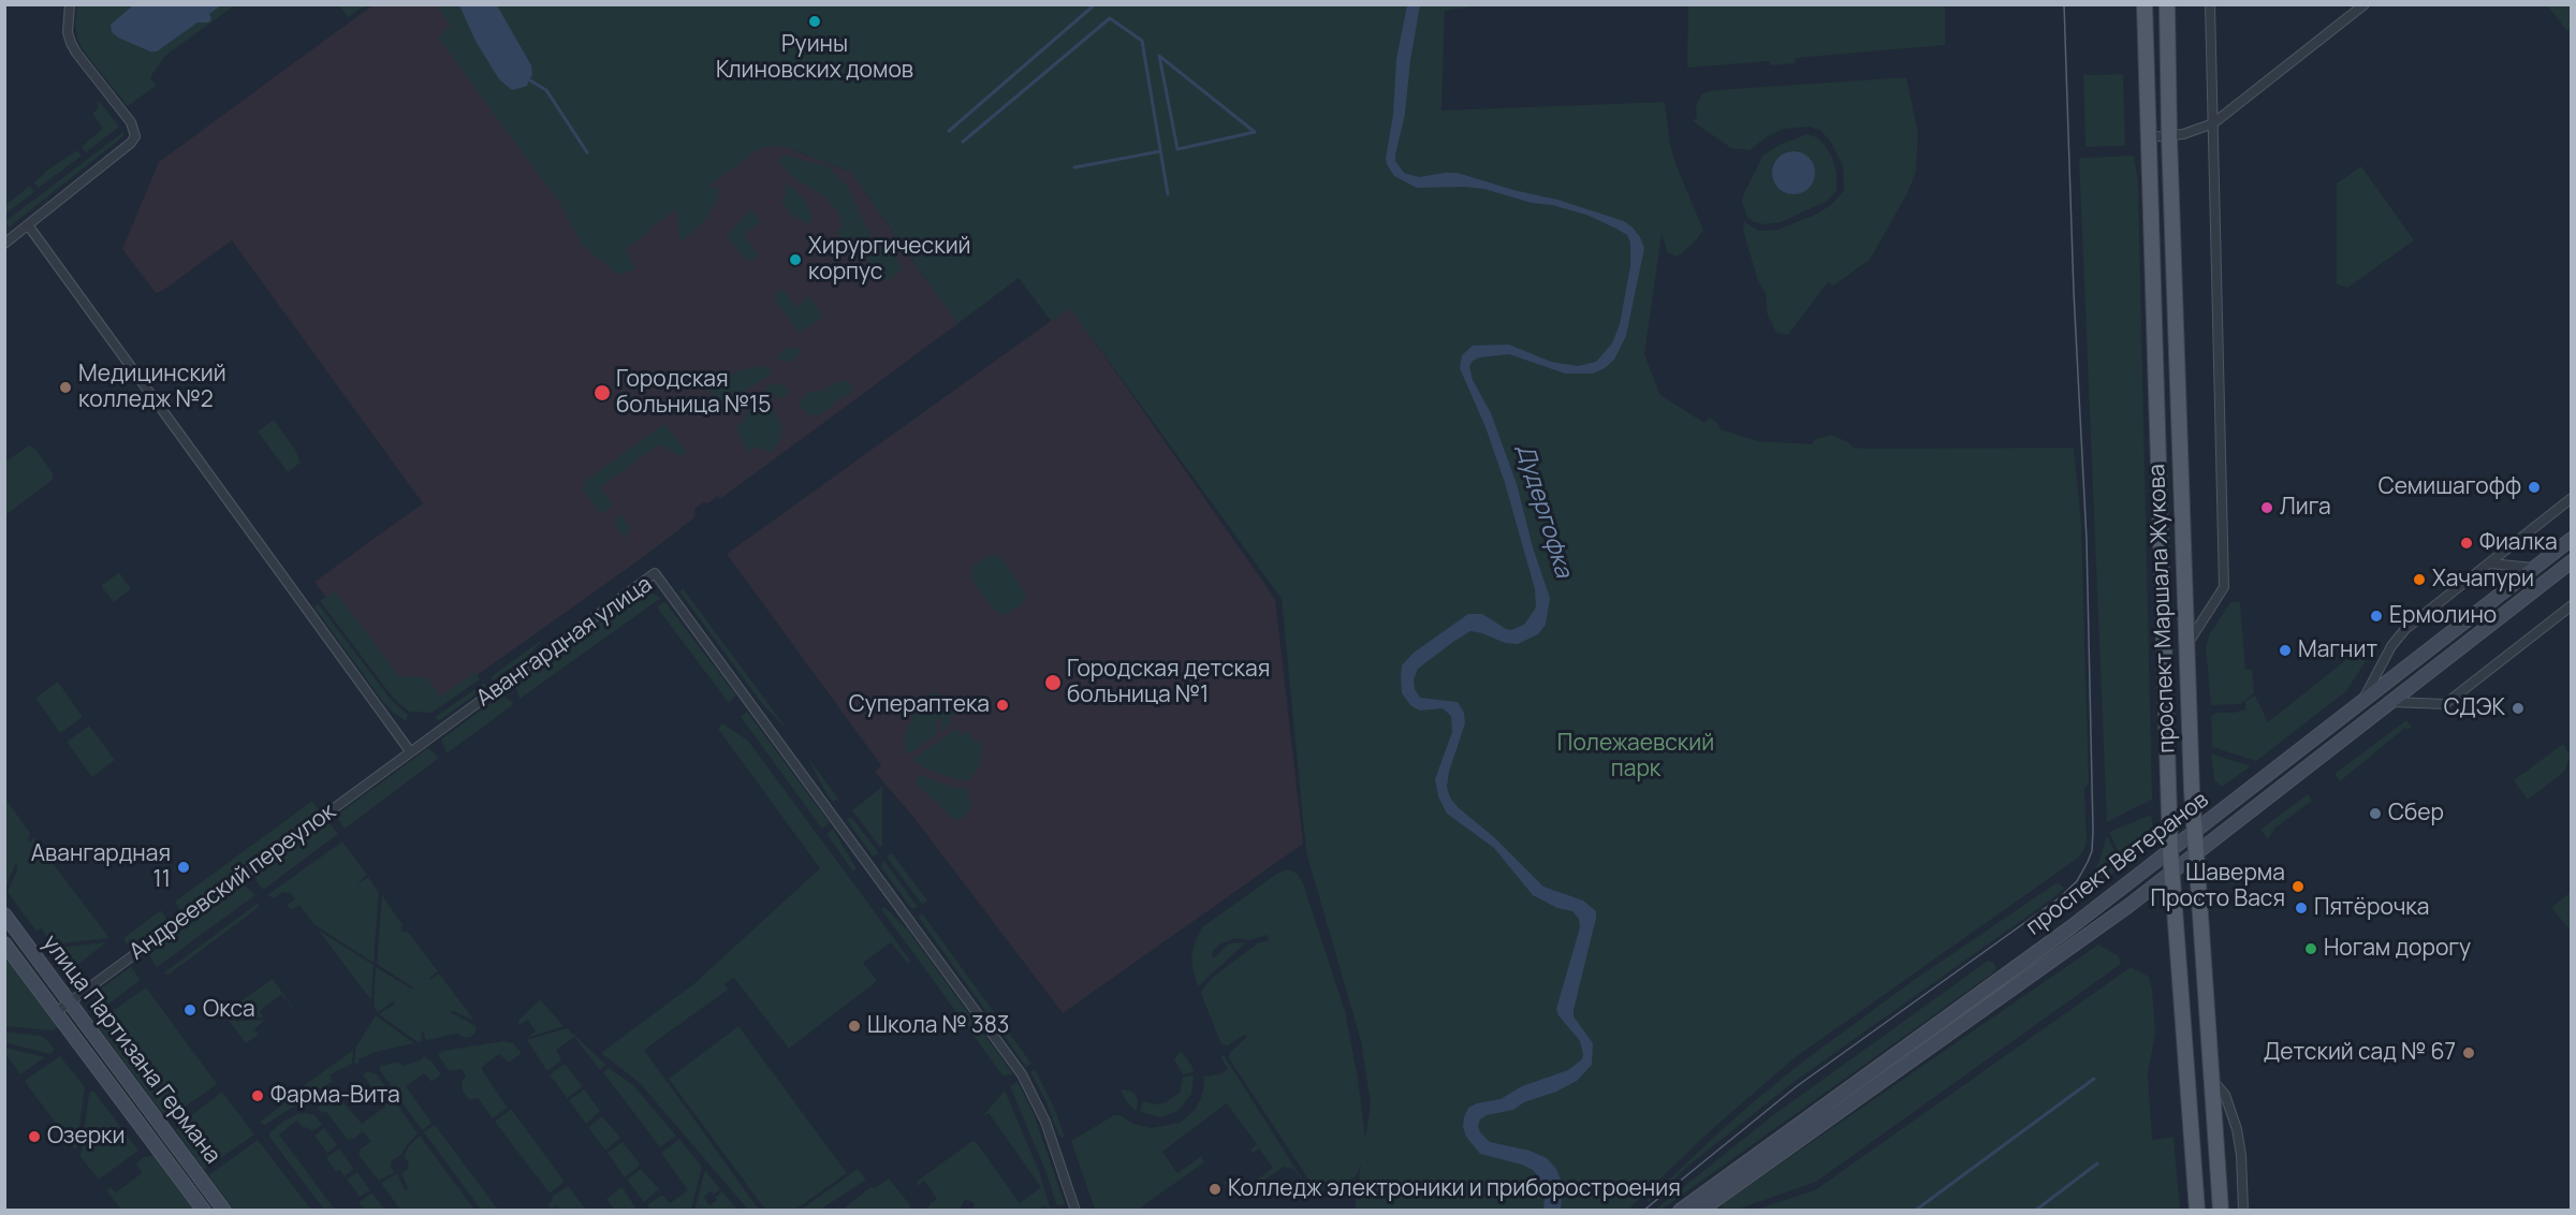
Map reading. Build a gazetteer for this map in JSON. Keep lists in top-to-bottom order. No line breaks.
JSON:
{"streets":{"main road":["проспект Маршала Жукова","проспект Ветеранов","улица Партизана Германа"],"street":["Авангардная улица","Андреевский переулок"]},"crossings":[["проспект Маршала Жукова","проспект Ветеранов"],["Авангардная улица","Андреевский переулок"],["Андреевский переулок","улица Партизана Германа"]],"water":["Дудергофка"],"parks":["Полежаевский парк"],"places":["Руины Клиновских домов","Хирургический корпус","Медицинский колледж №2","Городская больница №15","Семишагофф","Лига","Фиалка","Хачапури","Ермолино","Магнит","Городская детская больница №1","Супераптека","СДЭК","Сбер","Авангардная 11","Шаверма Просто Вася","Пятёрочка","Ногам дорогу","Окса","Школа № 383","Детский сад № 67","Фарма-Вита","Озерки","Колледж электроники и приборостроения"]}
